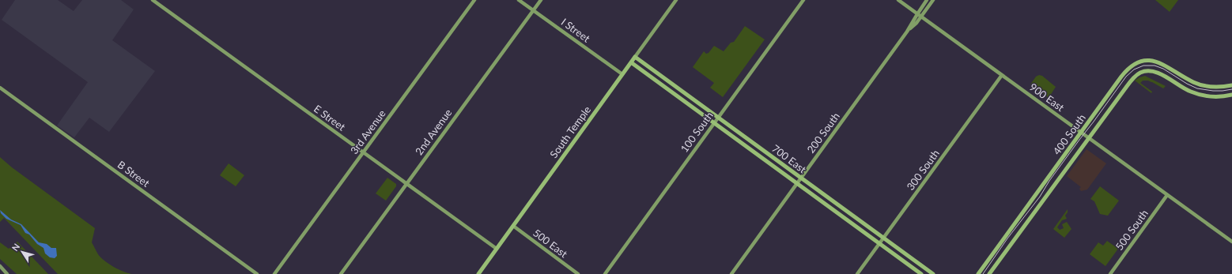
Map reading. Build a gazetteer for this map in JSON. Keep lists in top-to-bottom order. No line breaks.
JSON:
{"streets":{"main road":["South Temple","400 South","700 East"],"street":["I Street","900 East","E Street","3rd Avenue","2nd Avenue","100 South","200 South","300 South","B Street","500 South","500 East"]},"crossings":[["I Street","2nd Avenue"],["I Street","South Temple"],["900 East","200 South"],["900 East","400 South"],["900 East","300 South"],["900 East","500 South"],["E Street","3rd Avenue"],["E Street","2nd Avenue"],["E Street","South Temple"],["South Temple","700 East"],["South Temple","500 East"],["100 South","700 East"],["200 South","700 East"],["700 East","300 South"]],"north":"top left"}
